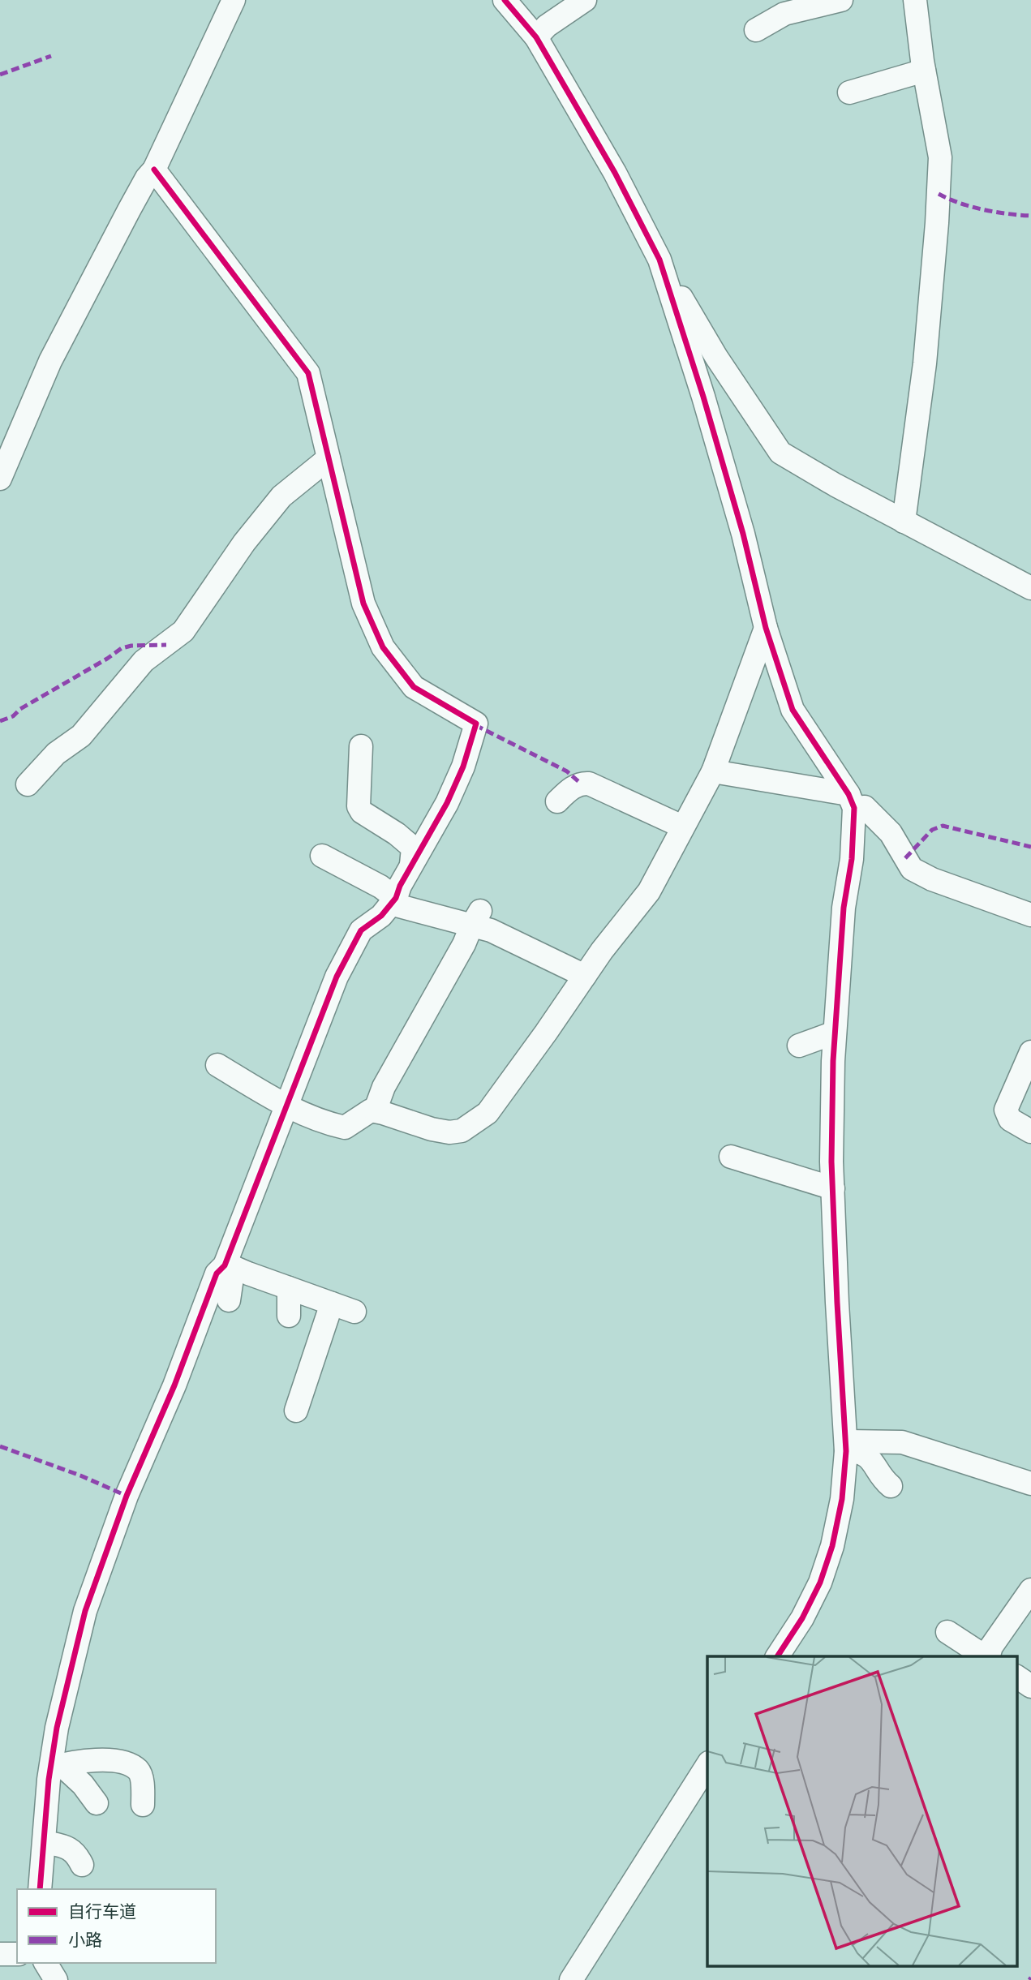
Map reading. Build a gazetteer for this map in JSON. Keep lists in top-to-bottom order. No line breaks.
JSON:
{"legend":["自行车道","小路"]}
